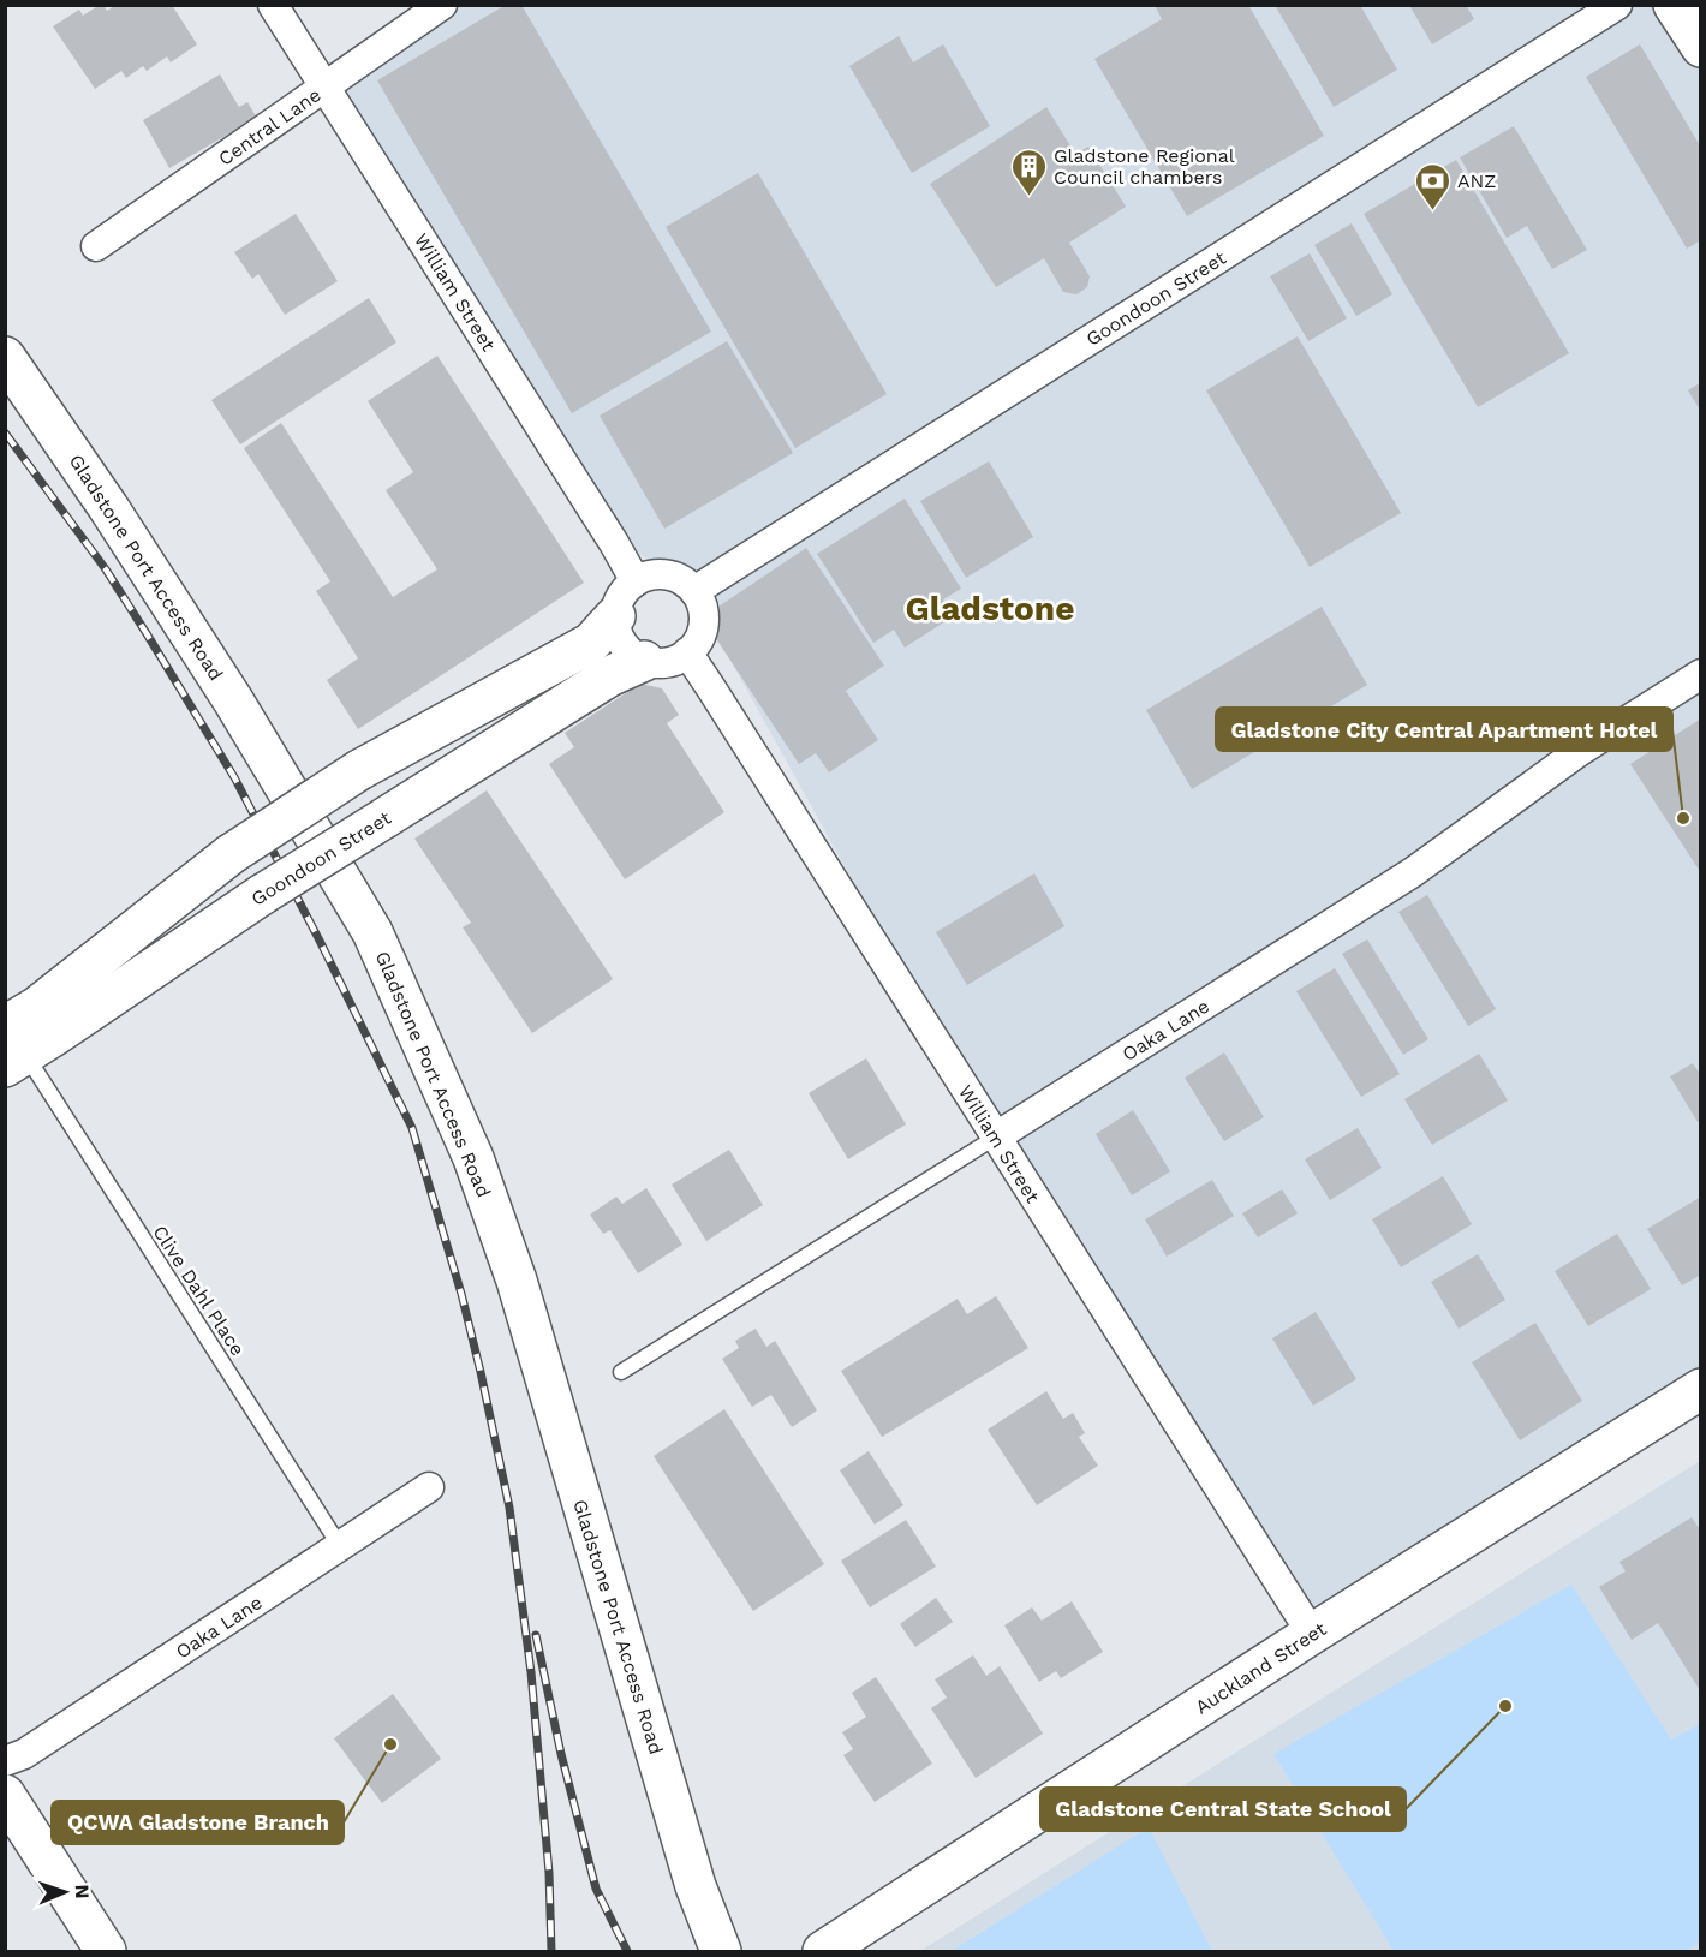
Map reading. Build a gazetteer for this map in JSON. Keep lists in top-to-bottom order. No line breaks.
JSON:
{"streets":{"street":["Central Lane","William Street","Goondoon Street","Gladstone Port Access Road","Oaka Lane","Auckland Street"],"lane":["Clive Dahl Place"]},"crossings":[["Central Lane","William Street"],["William Street","Goondoon Street"],["William Street","Oaka Lane"],["William Street","Auckland Street"],["Goondoon Street","Clive Dahl Place"],["Oaka Lane","Clive Dahl Place"]],"districts":["Gladstone"],"places":{"building":["Gladstone Regional Council chambers"],"bank":["ANZ"],"other":["Gladstone City Central Apartment Hotel","Gladstone Central State School","QCWA Gladstone Branch"]},"north":"right"}
